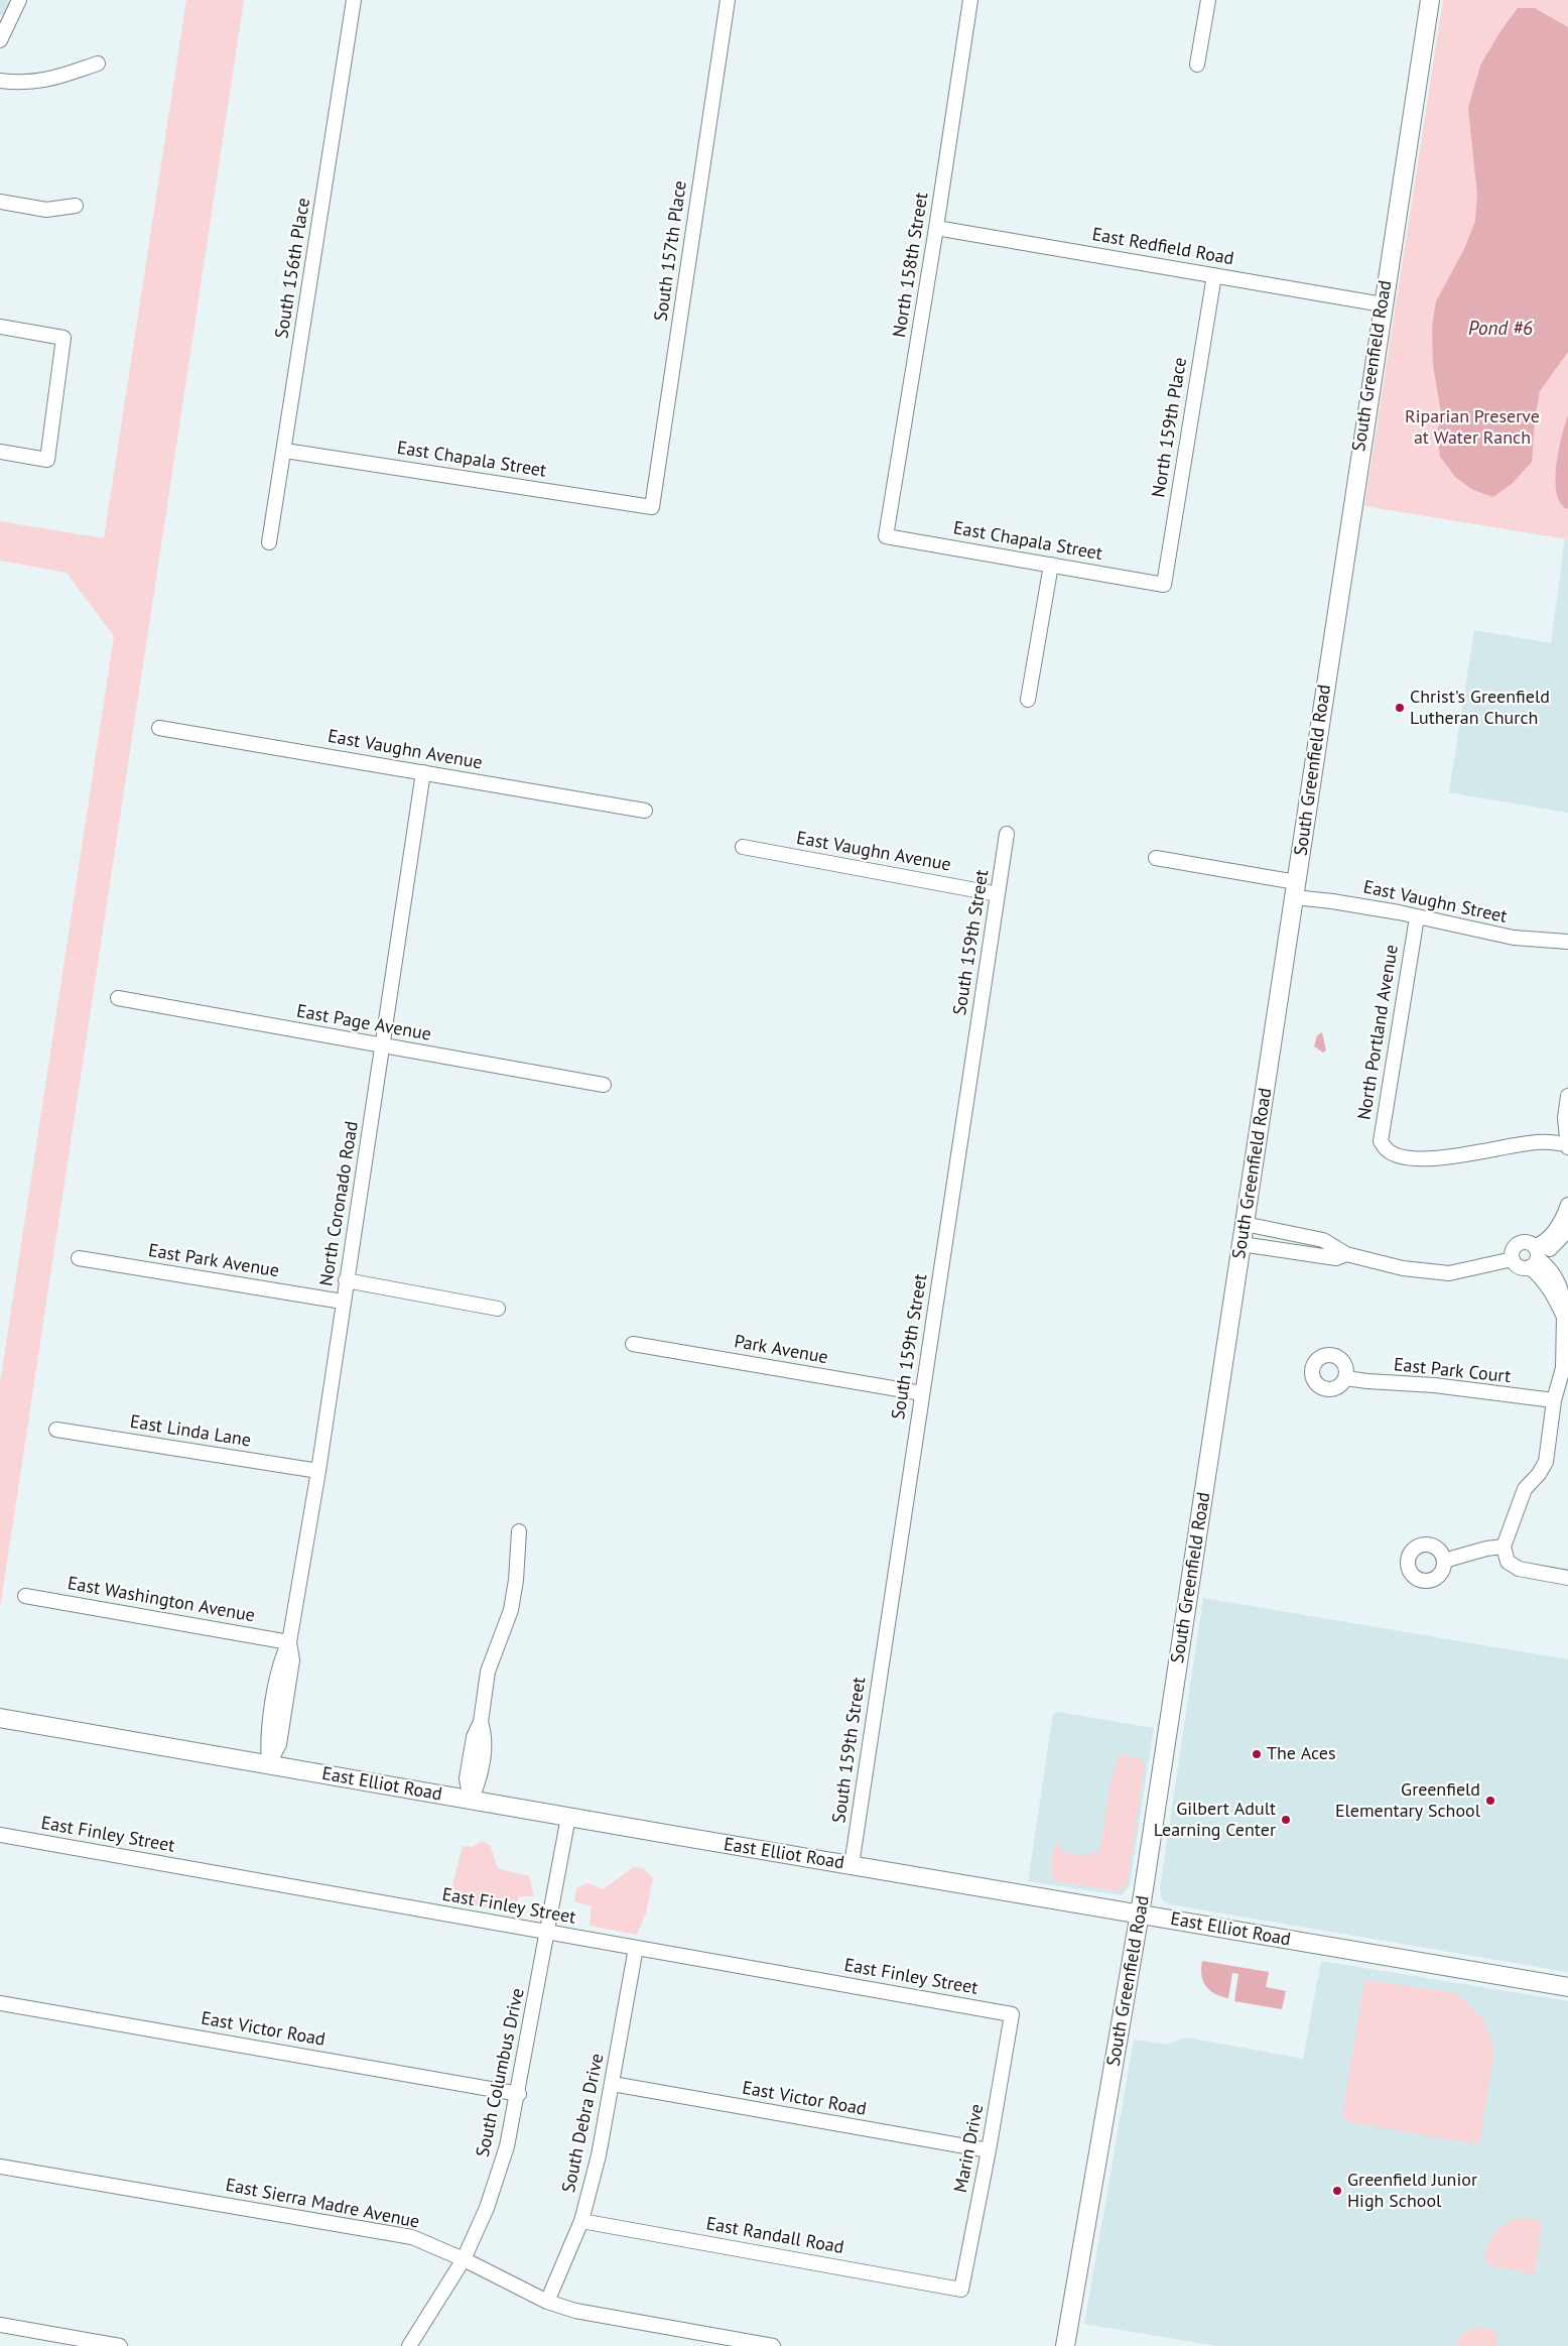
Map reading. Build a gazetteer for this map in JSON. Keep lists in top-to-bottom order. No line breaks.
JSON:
{"streets":{"main road":["South Greenfield Road","East Elliot Road"],"street":["East Redfield Road","South 157th Place","North 158th Street","South 156th Place","North 159th Place","East Chapala Street","East Vaughn Avenue","East Vaughn Street","South 159th Street","East Page Avenue","North Portland Avenue","North Coronado Road","East Park Avenue","Park Avenue","East Park Court","East Linda Lane","East Washington Avenue","East Finley Street","East Victor Road","South Columbus Drive","South Debra Drive","Marin Drive","East Sierra Madre Avenue","East Randall Road"]},"crossings":[["East Redfield Road","North 158th Street"],["East Redfield Road","South Greenfield Road"],["East Redfield Road","North 159th Place"],["South 157th Place","East Chapala Street"],["North 158th Street","East Chapala Street"],["South 156th Place","East Chapala Street"],["South Greenfield Road","East Vaughn Street"],["South Greenfield Road","East Elliot Road"],["North 159th Place","East Chapala Street"],["East Vaughn Avenue","South 159th Street"],["East Vaughn Avenue","North Coronado Road"],["East Vaughn Street","North Portland Avenue"],["South 159th Street","Park Avenue"],["South 159th Street","East Elliot Road"],["East Page Avenue","North Coronado Road"],["North Coronado Road","East Park Avenue"],["North Coronado Road","East Linda Lane"],["North Coronado Road","East Washington Avenue"],["North Coronado Road","East Elliot Road"],["East Elliot Road","South Columbus Drive"],["East Finley Street","South Columbus Drive"],["East Finley Street","South Debra Drive"],["East Finley Street","Marin Drive"],["East Victor Road","South Columbus Drive"],["East Victor Road","South Debra Drive"],["East Victor Road","Marin Drive"],["South Columbus Drive","East Sierra Madre Avenue"],["South Debra Drive","East Sierra Madre Avenue"],["South Debra Drive","East Randall Road"],["Marin Drive","East Randall Road"]],"water":["Pond #6"],"parks":["Riparian Preserve at Water Ranch"],"places":["Christ's Greenfield Lutheran Church","The Aces","Greenfield Elementary School","Gilbert Adult Learning Center","Greenfield Junior High School"]}
